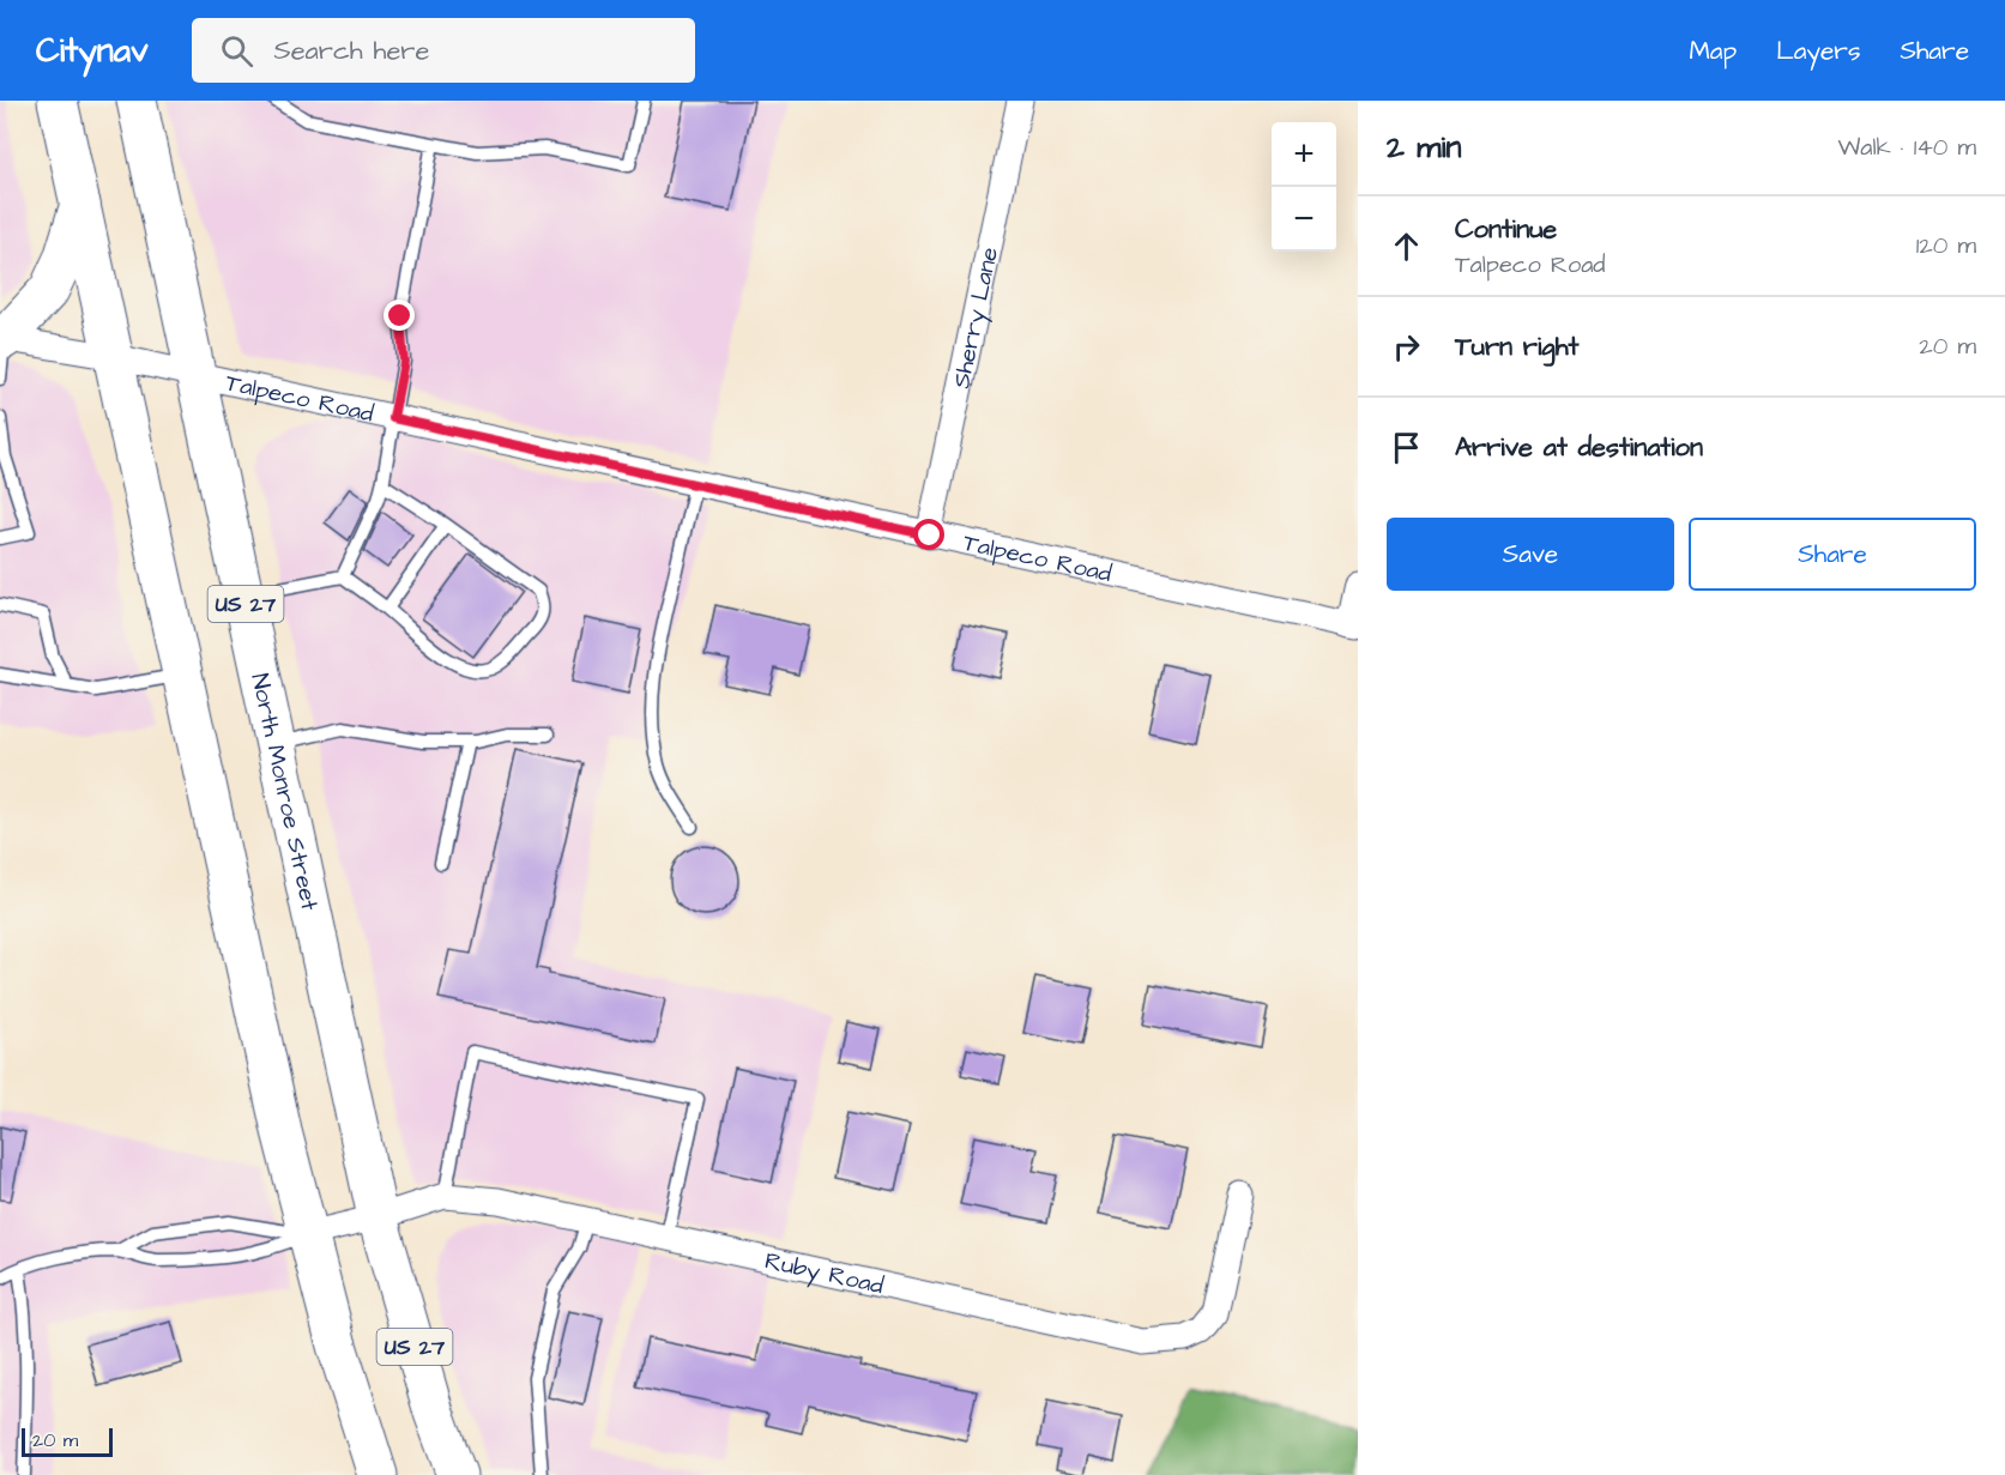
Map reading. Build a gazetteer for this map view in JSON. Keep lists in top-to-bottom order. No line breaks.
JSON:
{"streets":{"highway":["US 27","North Monroe Street"],"street":["Sherry Lane","Talpeco Road","Ruby Road"]},"crossings":[["Sherry Lane","Talpeco Road"],["Talpeco Road","US 27"],["Talpeco Road","North Monroe Street"],["US 27","Ruby Road"],["North Monroe Street","Ruby Road"]],"scale_bar":"20 m","page":{"header":"Citynav","search":"Search here","nav":["Map","Layers","Share"],"heading":["2 min","Walk · 140 m"],"map_buttons":["+","−"],"list":[["Continue","Talpeco Road","120 m"],["Turn right","20 m"],"Arrive at destination"],"buttons":["Save","Share"],"scale":"20 m"}}
